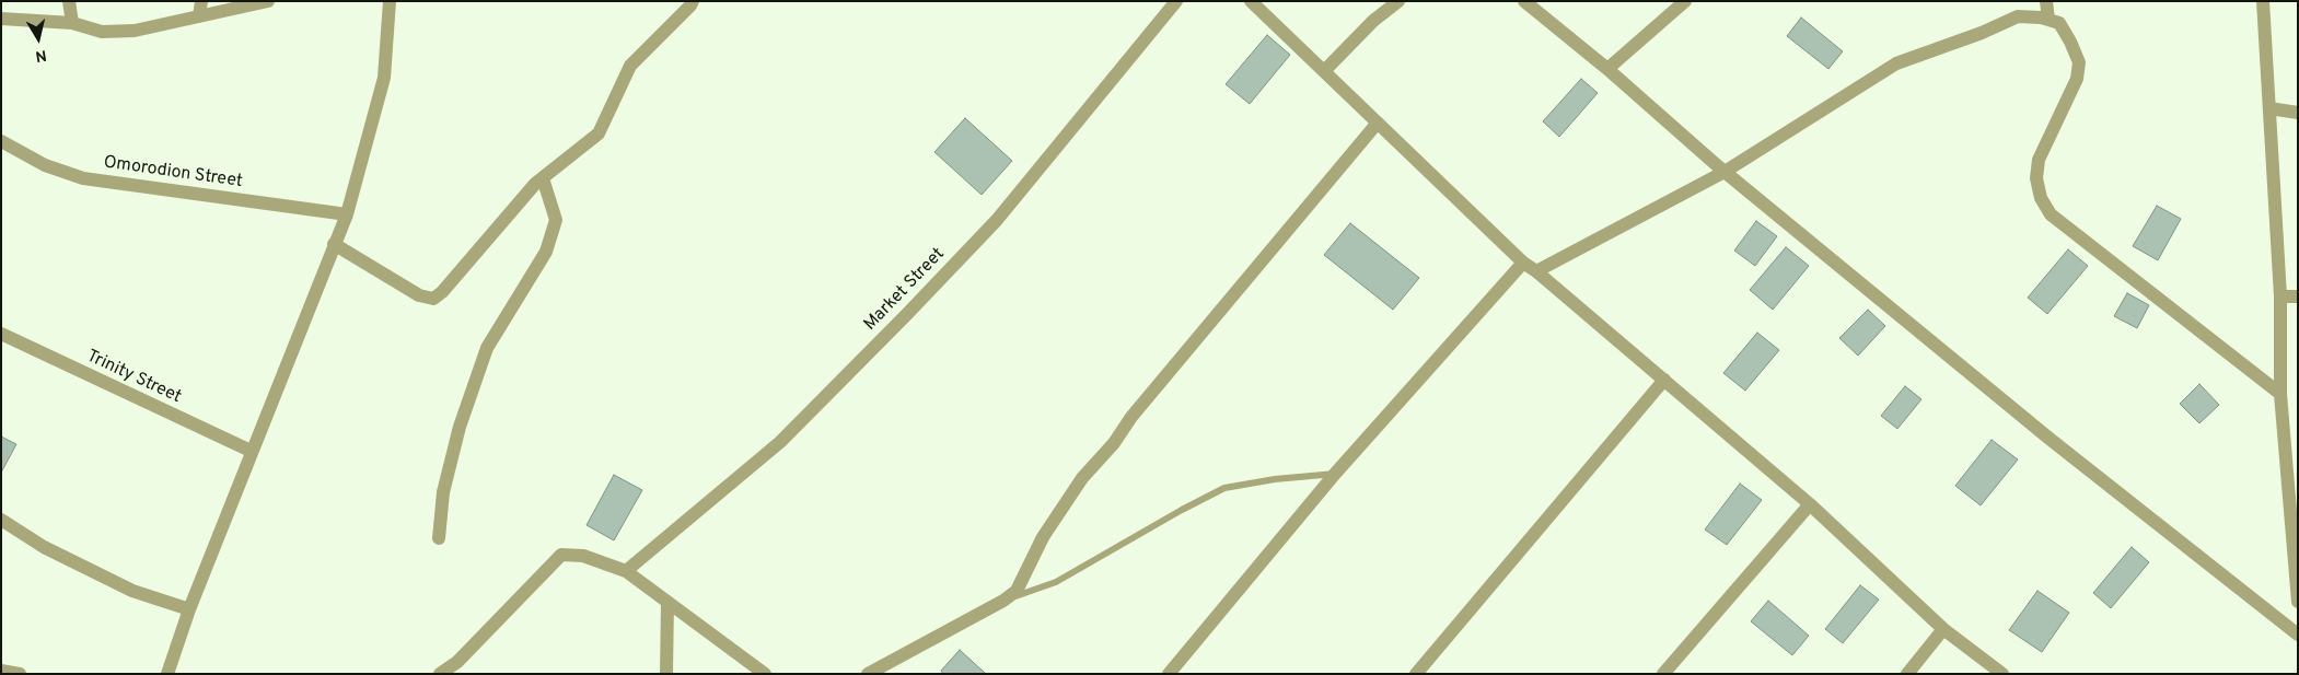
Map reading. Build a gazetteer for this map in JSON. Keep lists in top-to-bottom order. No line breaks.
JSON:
{"streets":{"street":["Omorodion Street","Market Street","Trinity Street"]},"north":"bottom"}
